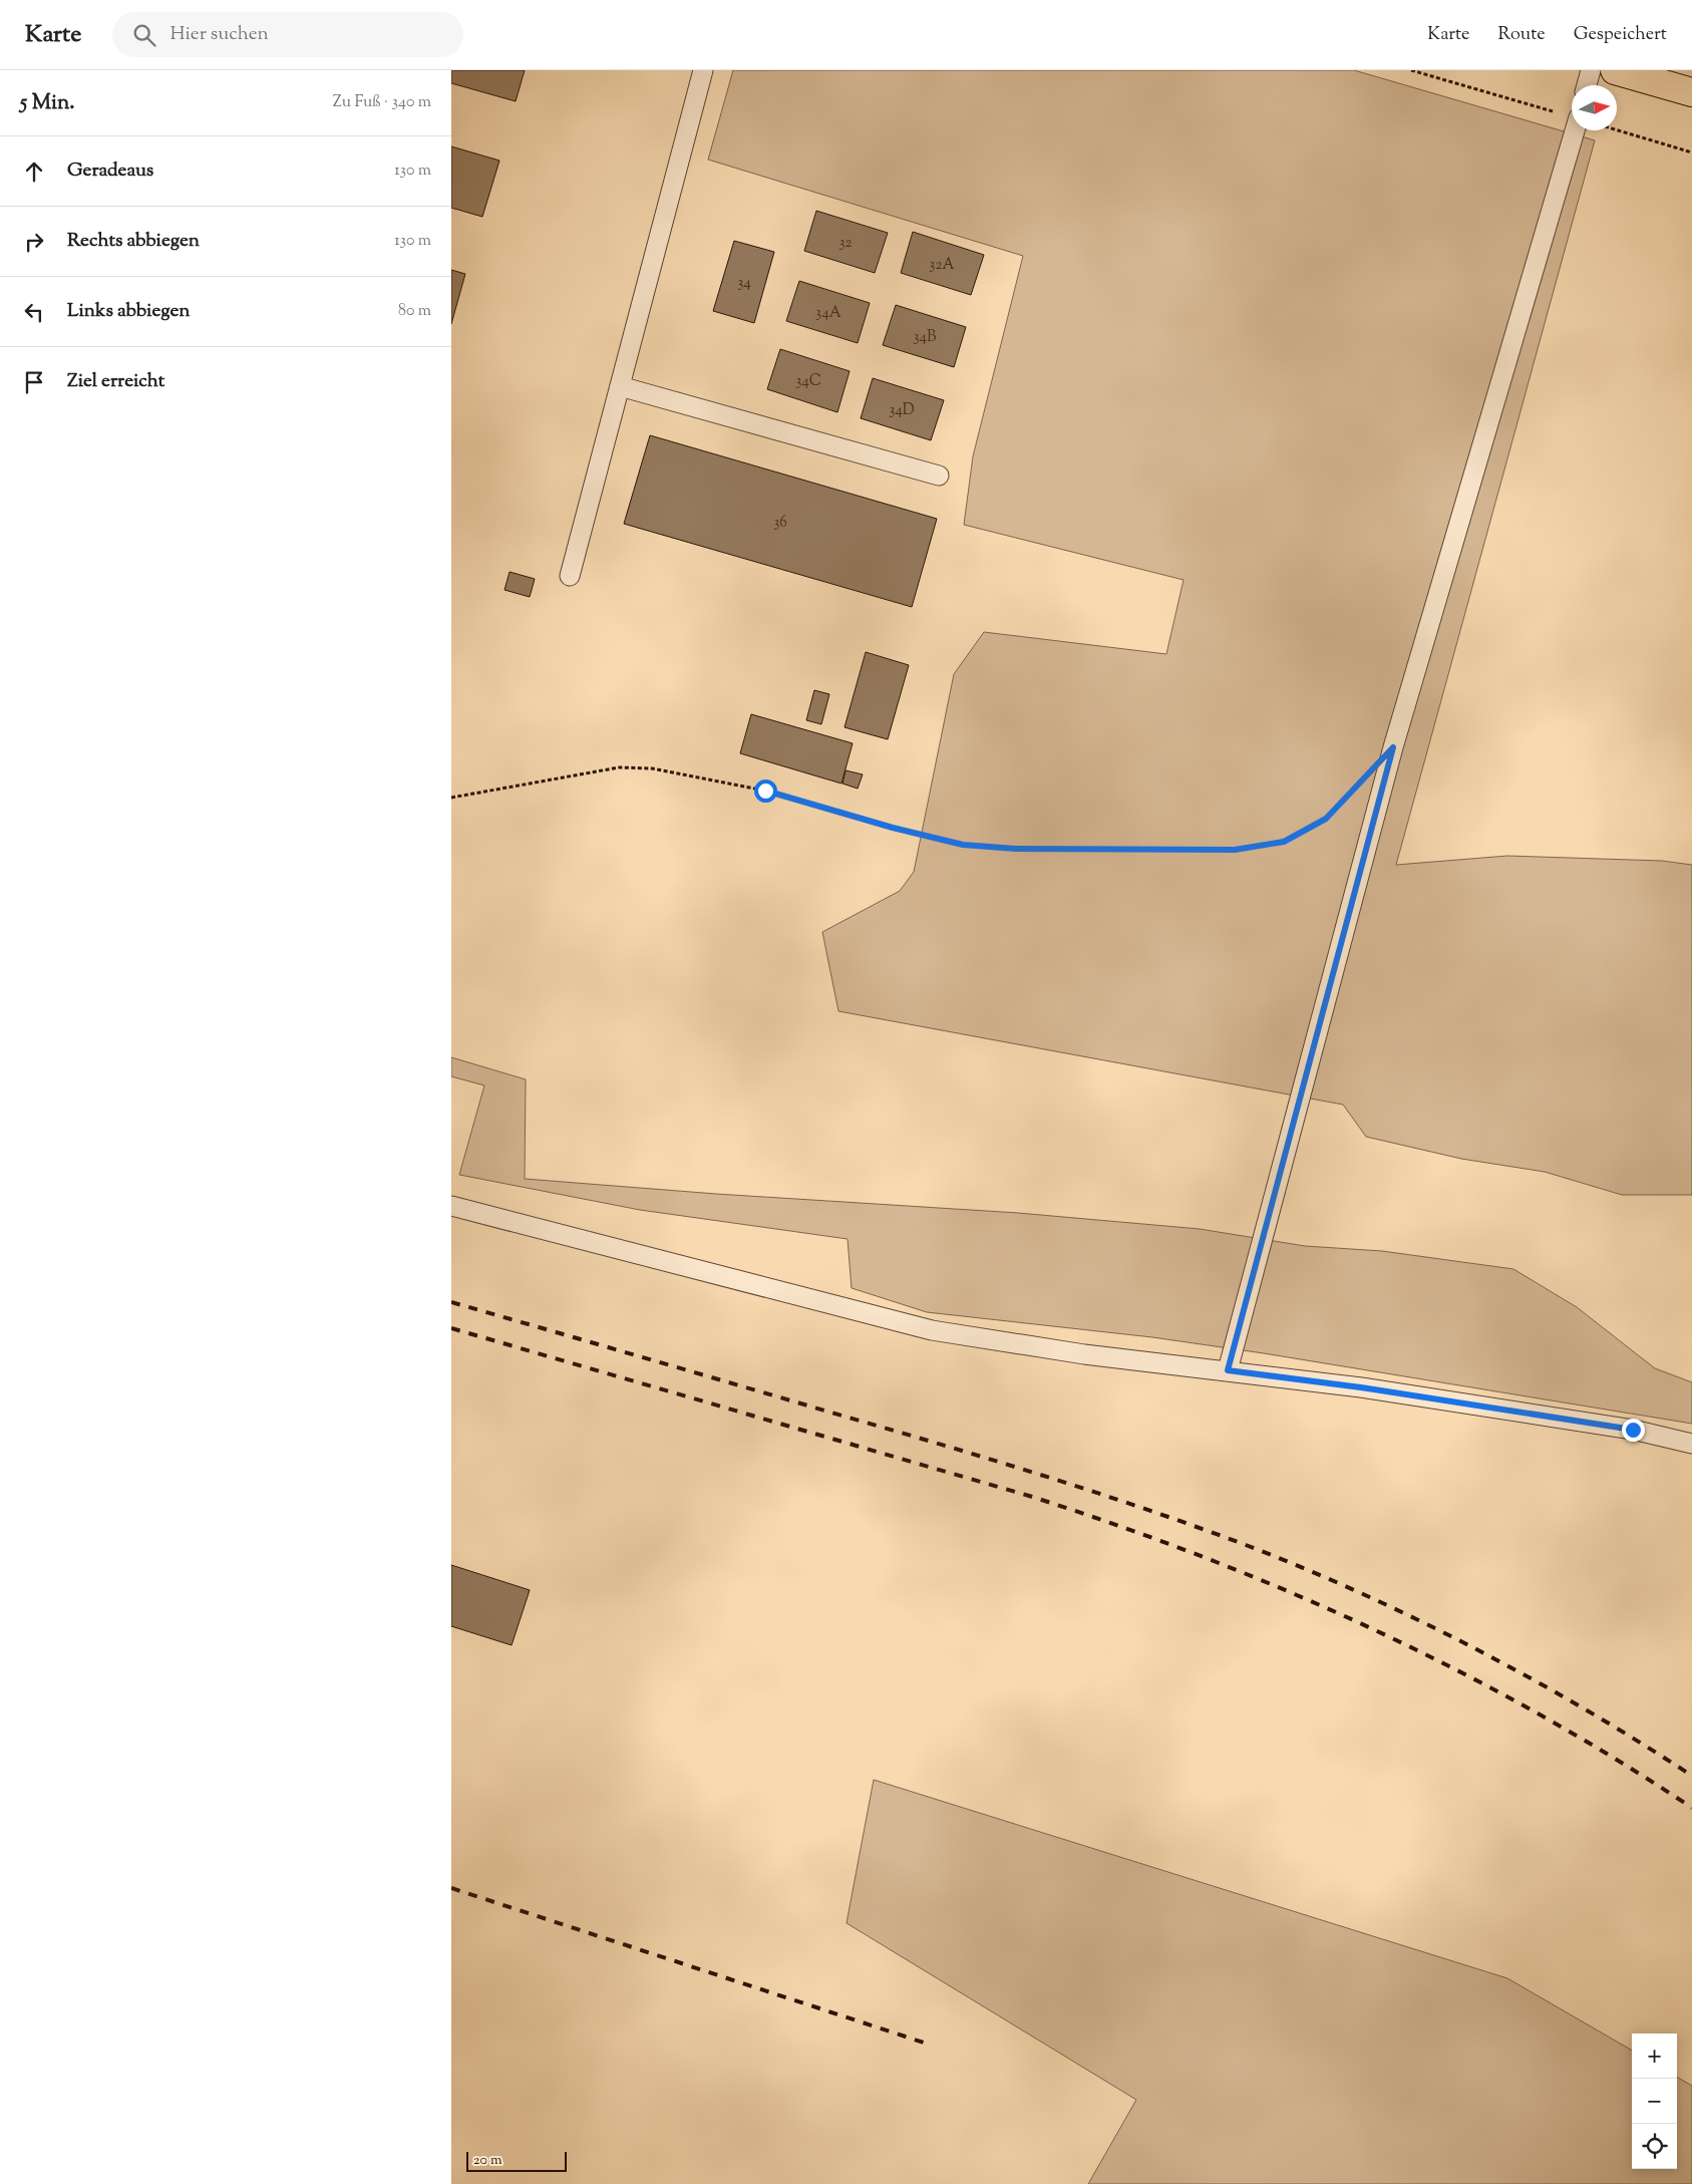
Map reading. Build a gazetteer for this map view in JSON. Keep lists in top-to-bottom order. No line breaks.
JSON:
{"house_numbers":["32","32A","34","34A","34B","34C","34D","36"],"scale_bar":"20 m","north":"right","page":{"header":"Karte","search":"Hier suchen","nav":["Karte","Route","Gespeichert"],"heading":["5 Min.","Zu Fuß · 340 m"],"list":[["Geradeaus","130 m"],["Rechts abbiegen","130 m"],["Links abbiegen","80 m"],"Ziel erreicht"],"map_buttons":["+","−"],"scale":"20 m"}}
